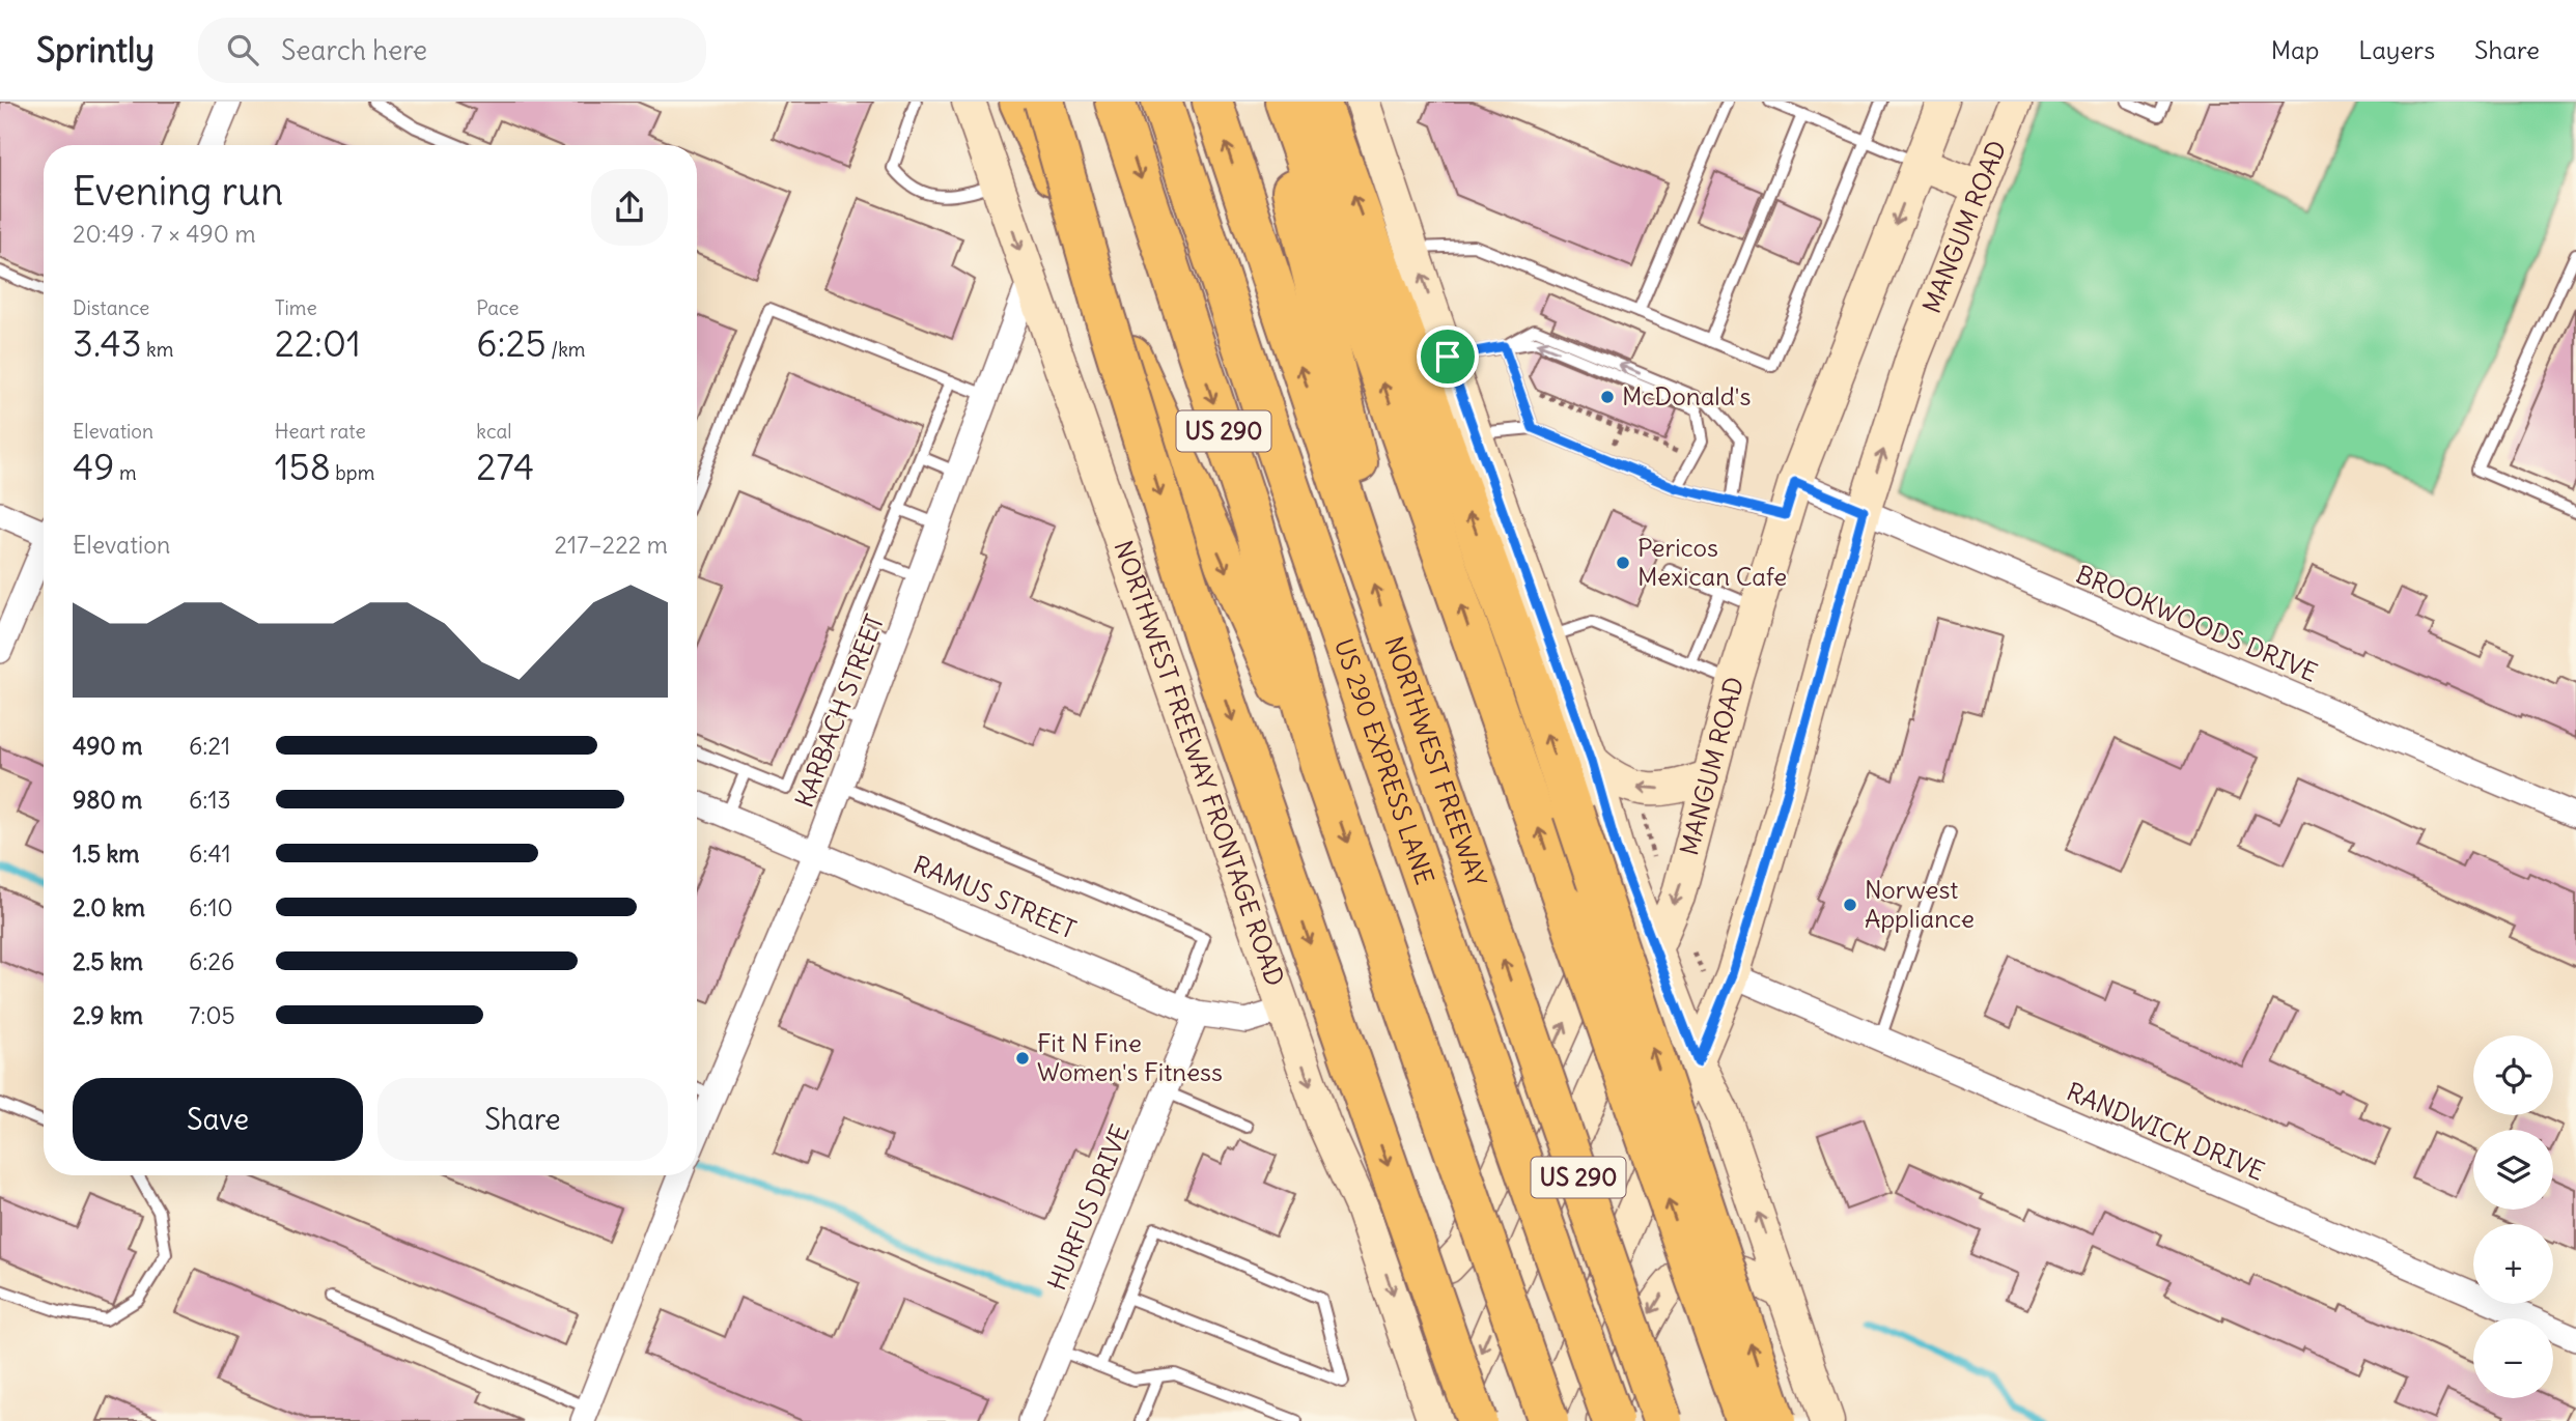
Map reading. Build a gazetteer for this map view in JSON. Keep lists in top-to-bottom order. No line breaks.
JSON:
{"streets":{"highway":["US 290","NORTHWEST FREEWAY","US 290 EXPRESS LANE"],"main road":["MANGUM ROAD","NORTHWEST FREEWAY FRONTAGE ROAD"],"street":["BROOKWOODS DRIVE","KARBACH STREET","RAMUS STREET","RANDWICK DRIVE","HURFUS DRIVE"]},"crossings":[["MANGUM ROAD","US 290"],["MANGUM ROAD","BROOKWOODS DRIVE"],["MANGUM ROAD","RANDWICK DRIVE"],["KARBACH STREET","NORTHWEST FREEWAY FRONTAGE ROAD"],["KARBACH STREET","RAMUS STREET"],["NORTHWEST FREEWAY FRONTAGE ROAD","RAMUS STREET"],["RAMUS STREET","HURFUS DRIVE"]],"one_way":["NORTHWEST FREEWAY FRONTAGE ROAD"],"places":["McDonald's","Pericos Mexican Cafe","Norwest Appliance","Fit N Fine Women's Fitness"],"page":{"header":"Sprintly","search":"Search here","nav":["Map","Layers","Share"],"heading":["Evening run","20:49 · 7 × 490 m"],"stats":[["Distance","3.43 km"],["Time","22:01"],["Pace","6:25 /km"],["Elevation","49 m"],["Heart rate","158 bpm"],["kcal","274"]],"chart":["Elevation","217–222 m"],"list":[{"name":"490 m","note":"6:21"},{"name":"980 m","note":"6:13"},{"name":"1.5 km","note":"6:41"},{"name":"2.0 km","note":"6:10"},{"name":"2.5 km","note":"6:26"},{"name":"2.9 km","note":"7:05"}],"map_buttons":["+","−"],"buttons":["Save","Share"]}}
